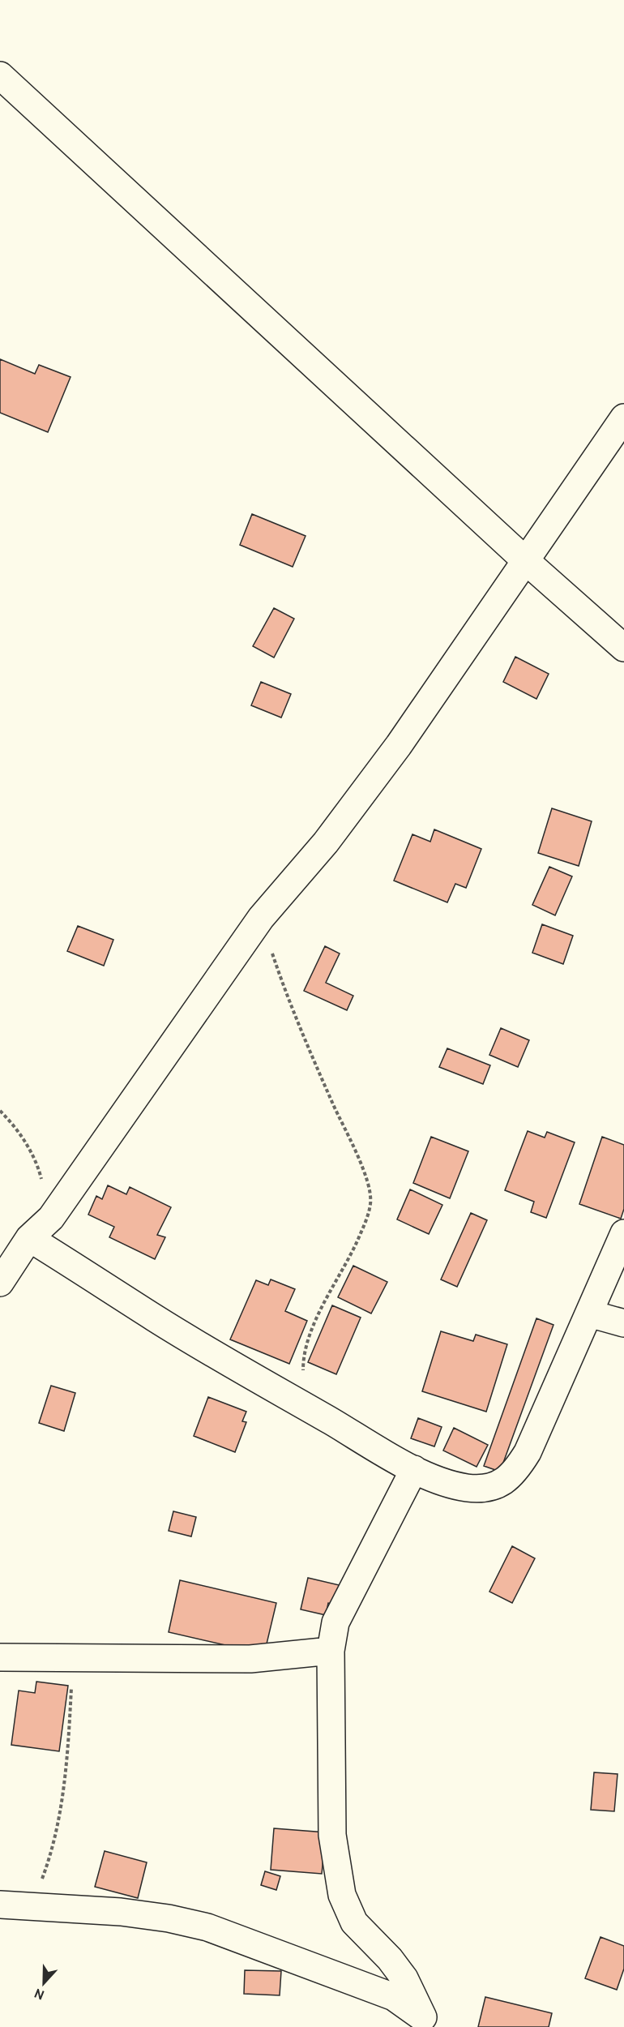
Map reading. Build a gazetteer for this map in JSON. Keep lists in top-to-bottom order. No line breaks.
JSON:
{"north":"bottom"}
